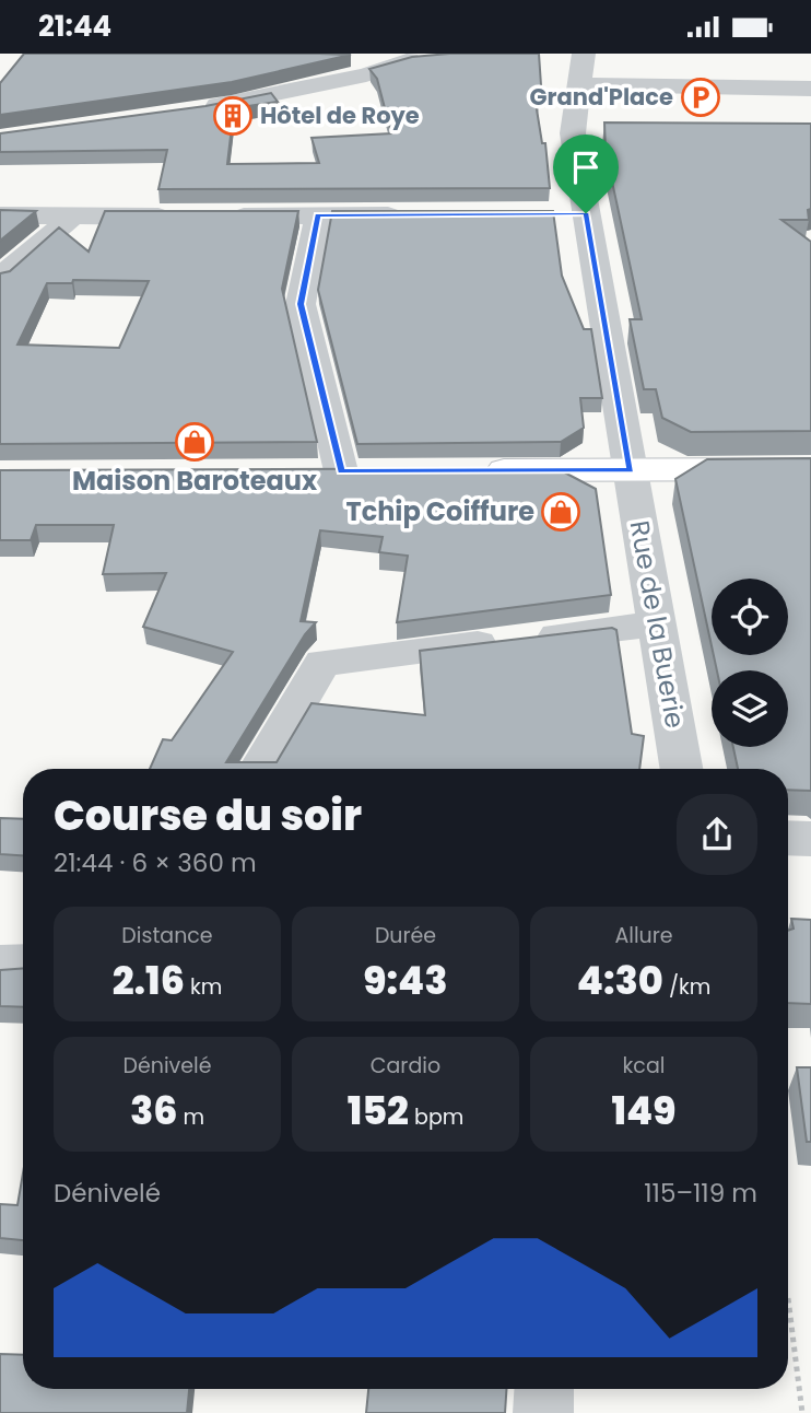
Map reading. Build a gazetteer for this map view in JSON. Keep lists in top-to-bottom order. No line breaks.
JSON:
{"streets":{"street":["Rue de la Buerie"]},"places":{"parking":["Grand'Place"],"building":["Hôtel de Roye"],"shop":["Maison Baroteaux","Tchip Coiffure"]},"page":{"status":"21:44","heading":["Course du soir","21:44 · 6 × 360 m"],"stats":[["Distance","2.16 km"],["Durée","9:43"],["Allure","4:30 /km"],["Dénivelé","36 m"],["Cardio","152 bpm"],["kcal","149"]],"chart":["Dénivelé","115–119 m"]}}
